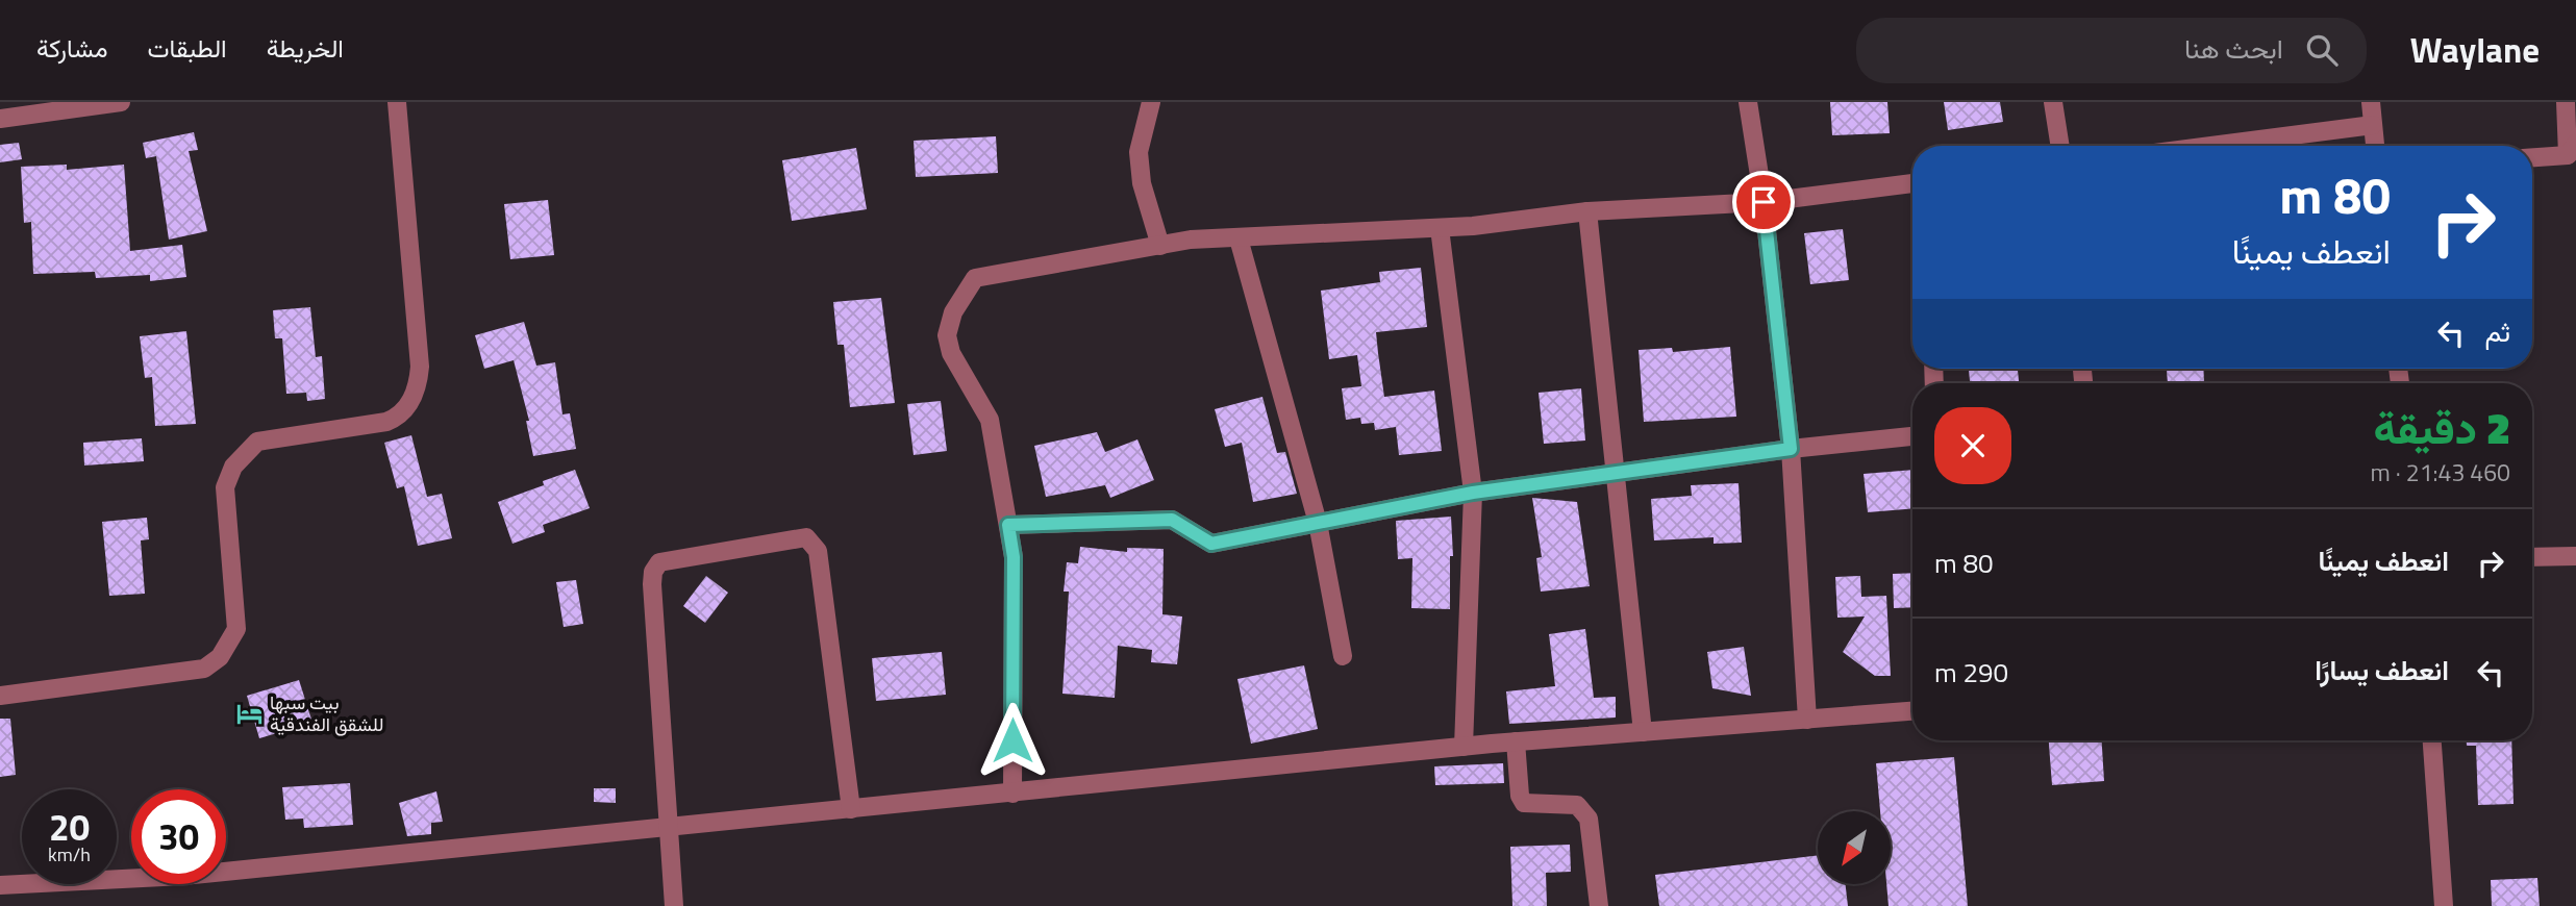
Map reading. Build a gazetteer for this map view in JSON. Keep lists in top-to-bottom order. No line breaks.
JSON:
{"places":{"hotel":["بيت سبها للشقق الفندقية"]},"north":"bottom left","page":{"header":"Waylane","search":"ابحث هنا","nav":["الخريطة","الطبقات","مشاركة"],"turn":["80 m","انعطف يمينًا"],"then":"ثم","heading":["2 دقيقة","460 m · 21:43"],"list":[{"name":"انعطف يمينًا","value":"80 m"},{"name":"انعطف يسارًا","value":"290 m"}],"speed":"20 km/h","limit":"30"}}
